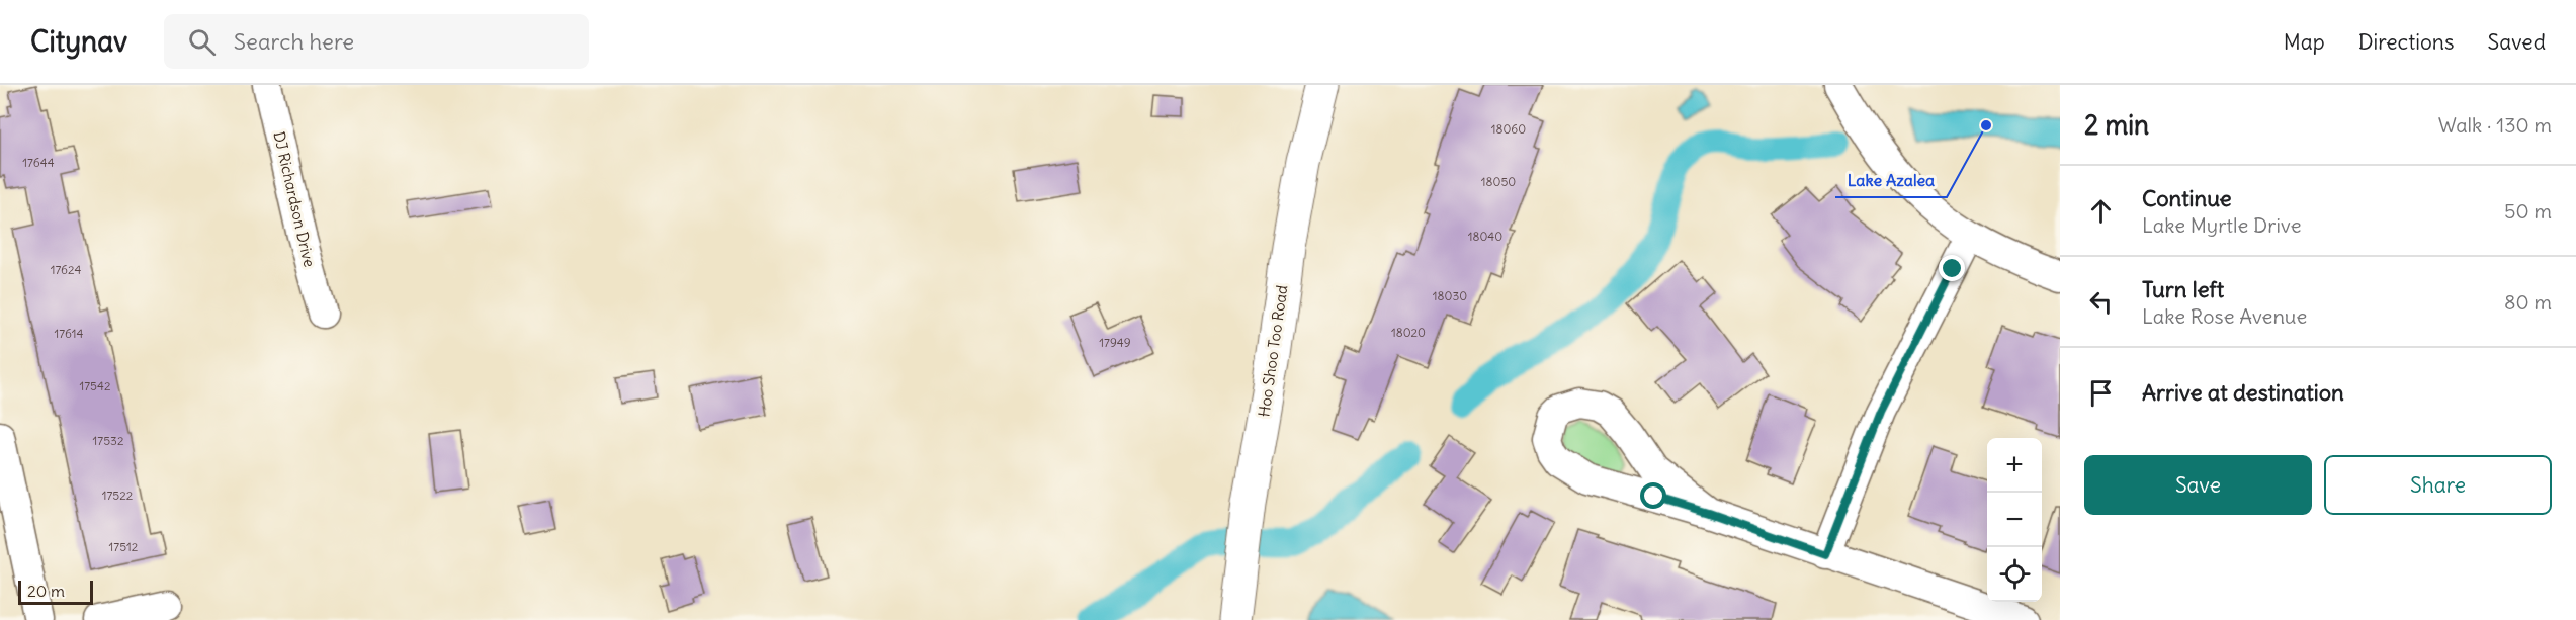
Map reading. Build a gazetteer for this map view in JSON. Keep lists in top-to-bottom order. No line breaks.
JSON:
{"streets":{"street":["DJ Richardson Drive","Hoo Shoo Too Road"]},"places":["Lake Azalea"],"house_numbers":["18060","17644","18050","18040","17624","18030","18020","17614","17949","17542","17532","17522","17512"],"scale_bar":"20 m","page":{"header":"Citynav","search":"Search here","nav":["Map","Directions","Saved"],"heading":["2 min","Walk · 130 m"],"list":[["Continue","Lake Myrtle Drive","50 m"],["Turn left","Lake Rose Avenue","80 m"],"Arrive at destination"],"buttons":["Save","Share"],"map_buttons":["+","−"],"scale":"20 m"}}
